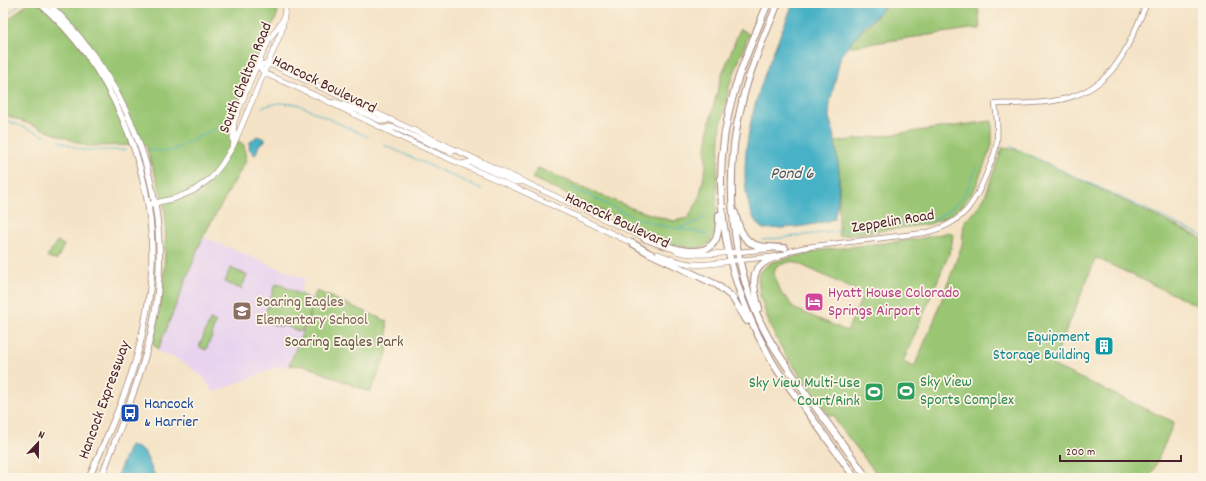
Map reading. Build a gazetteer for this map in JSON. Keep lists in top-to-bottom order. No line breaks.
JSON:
{"streets":{"main road":["South Chelton Road","Hancock Boulevard","Hancock Expressway"],"street":["Zeppelin Road"]},"crossings":[["South Chelton Road","Hancock Boulevard"],["South Chelton Road","Hancock Expressway"],["Hancock Boulevard","Zeppelin Road"]],"water":["Pond 6"],"parks":["Soaring Eagles Park"],"places":{"hotel":["Hyatt House Colorado Springs Airport"],"school or university":["Soaring Eagles Elementary School"],"building":["Equipment Storage Building"],"sports":["Sky View Sports Complex","Sky View Multi-Use Court/Rink"],"bus stop":["Hancock & Harrier"]},"scale_bar":"200 m","north":"top"}
